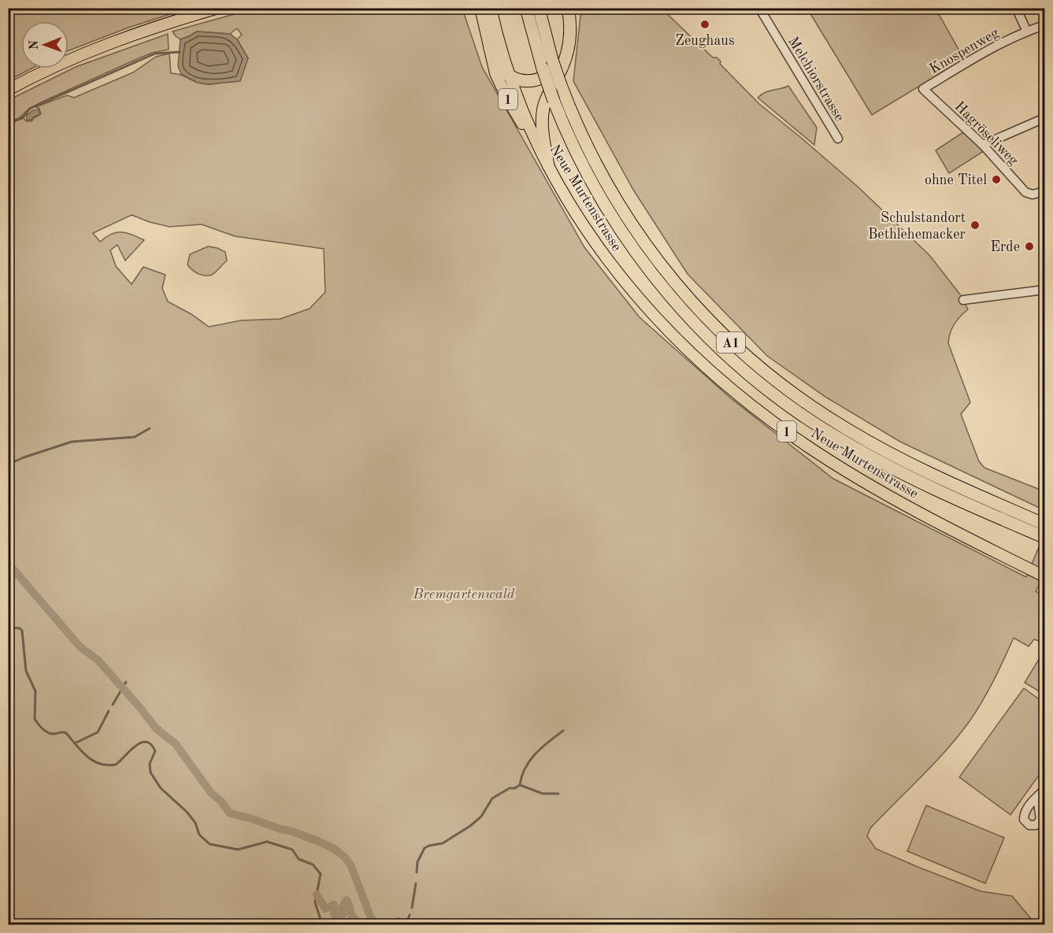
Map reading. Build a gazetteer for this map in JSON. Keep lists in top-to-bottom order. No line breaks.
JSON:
{"streets":{"highway":["A1"],"main road":["1","Neue Murtenstrasse"],"street":["Knospenweg","Melchiorstrasse","Hagröseliweg"]},"crossings":[["Knospenweg","Hagröseliweg"]],"parks":["Bremgartenwald"],"places":["Zeughaus","ohne Titel","Schulstandort Bethlehemacker","Erde"],"north":"left"}
